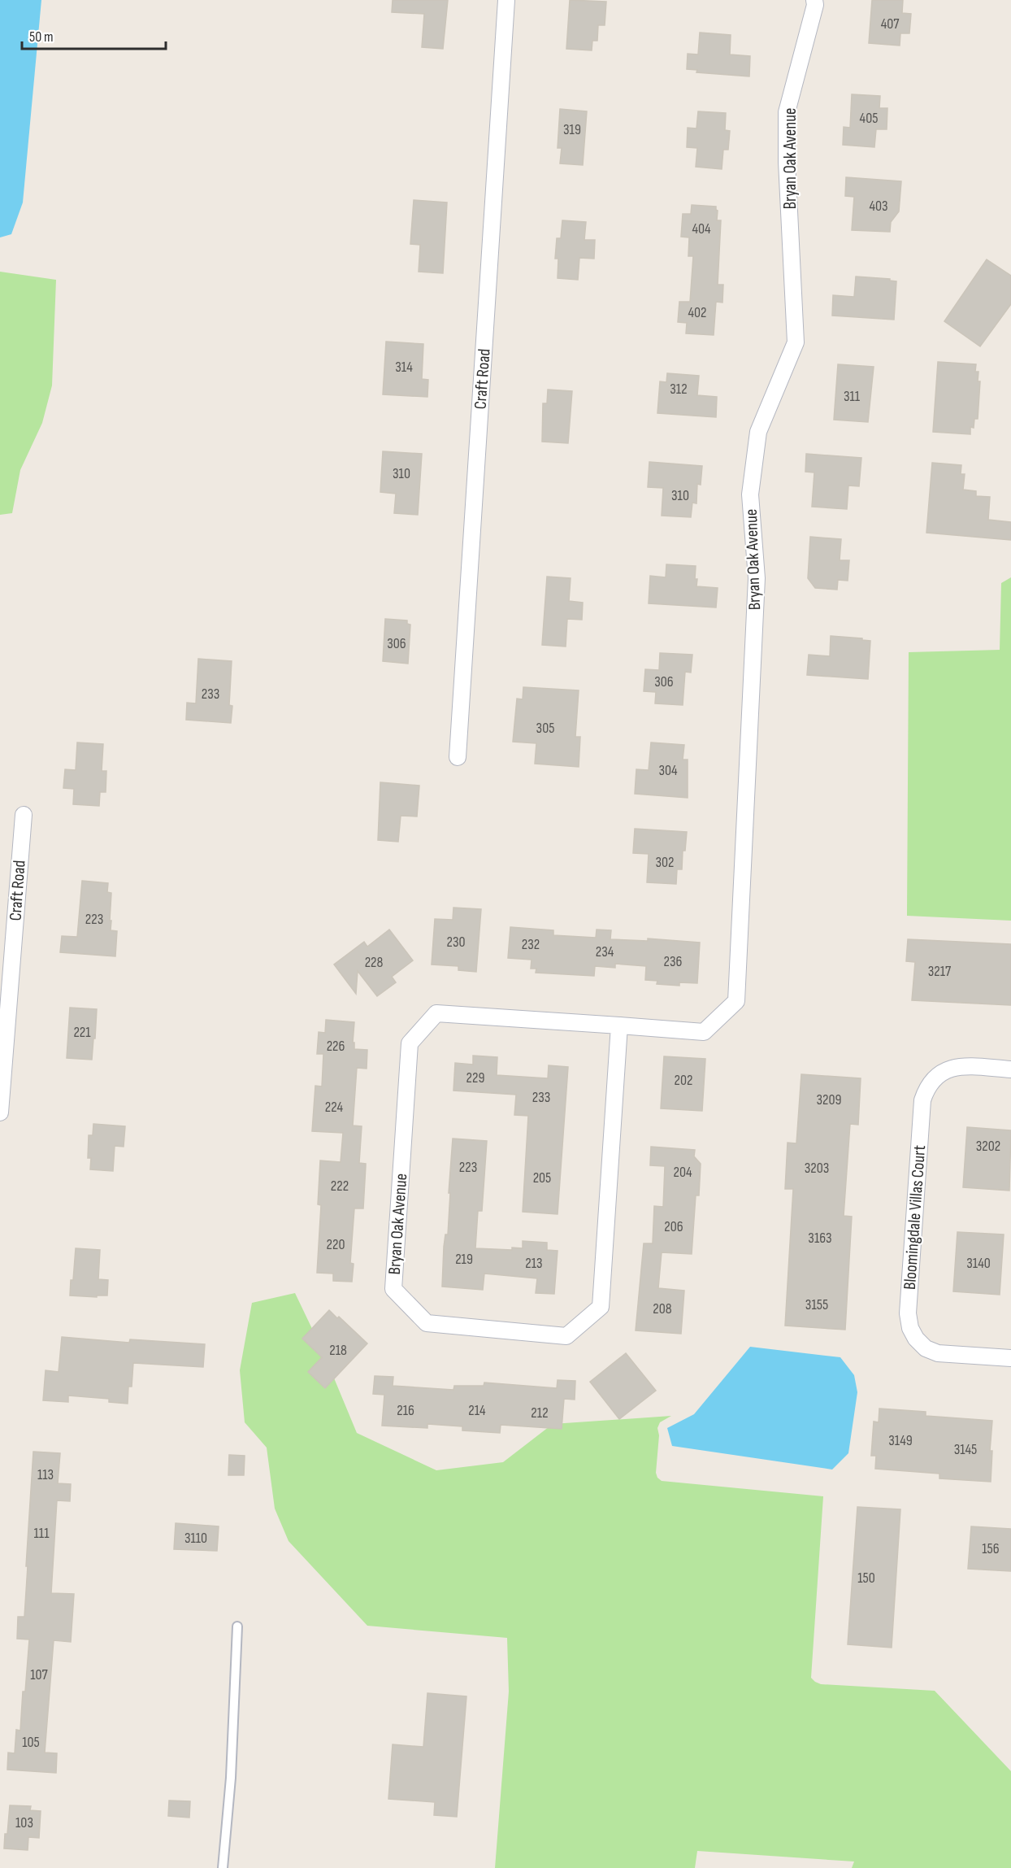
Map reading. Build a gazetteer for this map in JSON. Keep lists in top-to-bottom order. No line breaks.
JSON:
{"streets":{"street":["Bryan Oak Avenue","Craft Road","Bloomingdale Villas Court"]},"house_numbers":["407","405","319","403","404","402","314","312","311","310","310","306","306","233","305","304","302","223","230","232","234","236","228","3217","221","226","229","202","233","3209","224","3202","223","3203","204","205","222","206","3163","220","219","213","3140","3155","208","218","216","214","212","3149","3145","113","111","3110","156","150","107","105","103"],"scale_bar":"50 m"}
